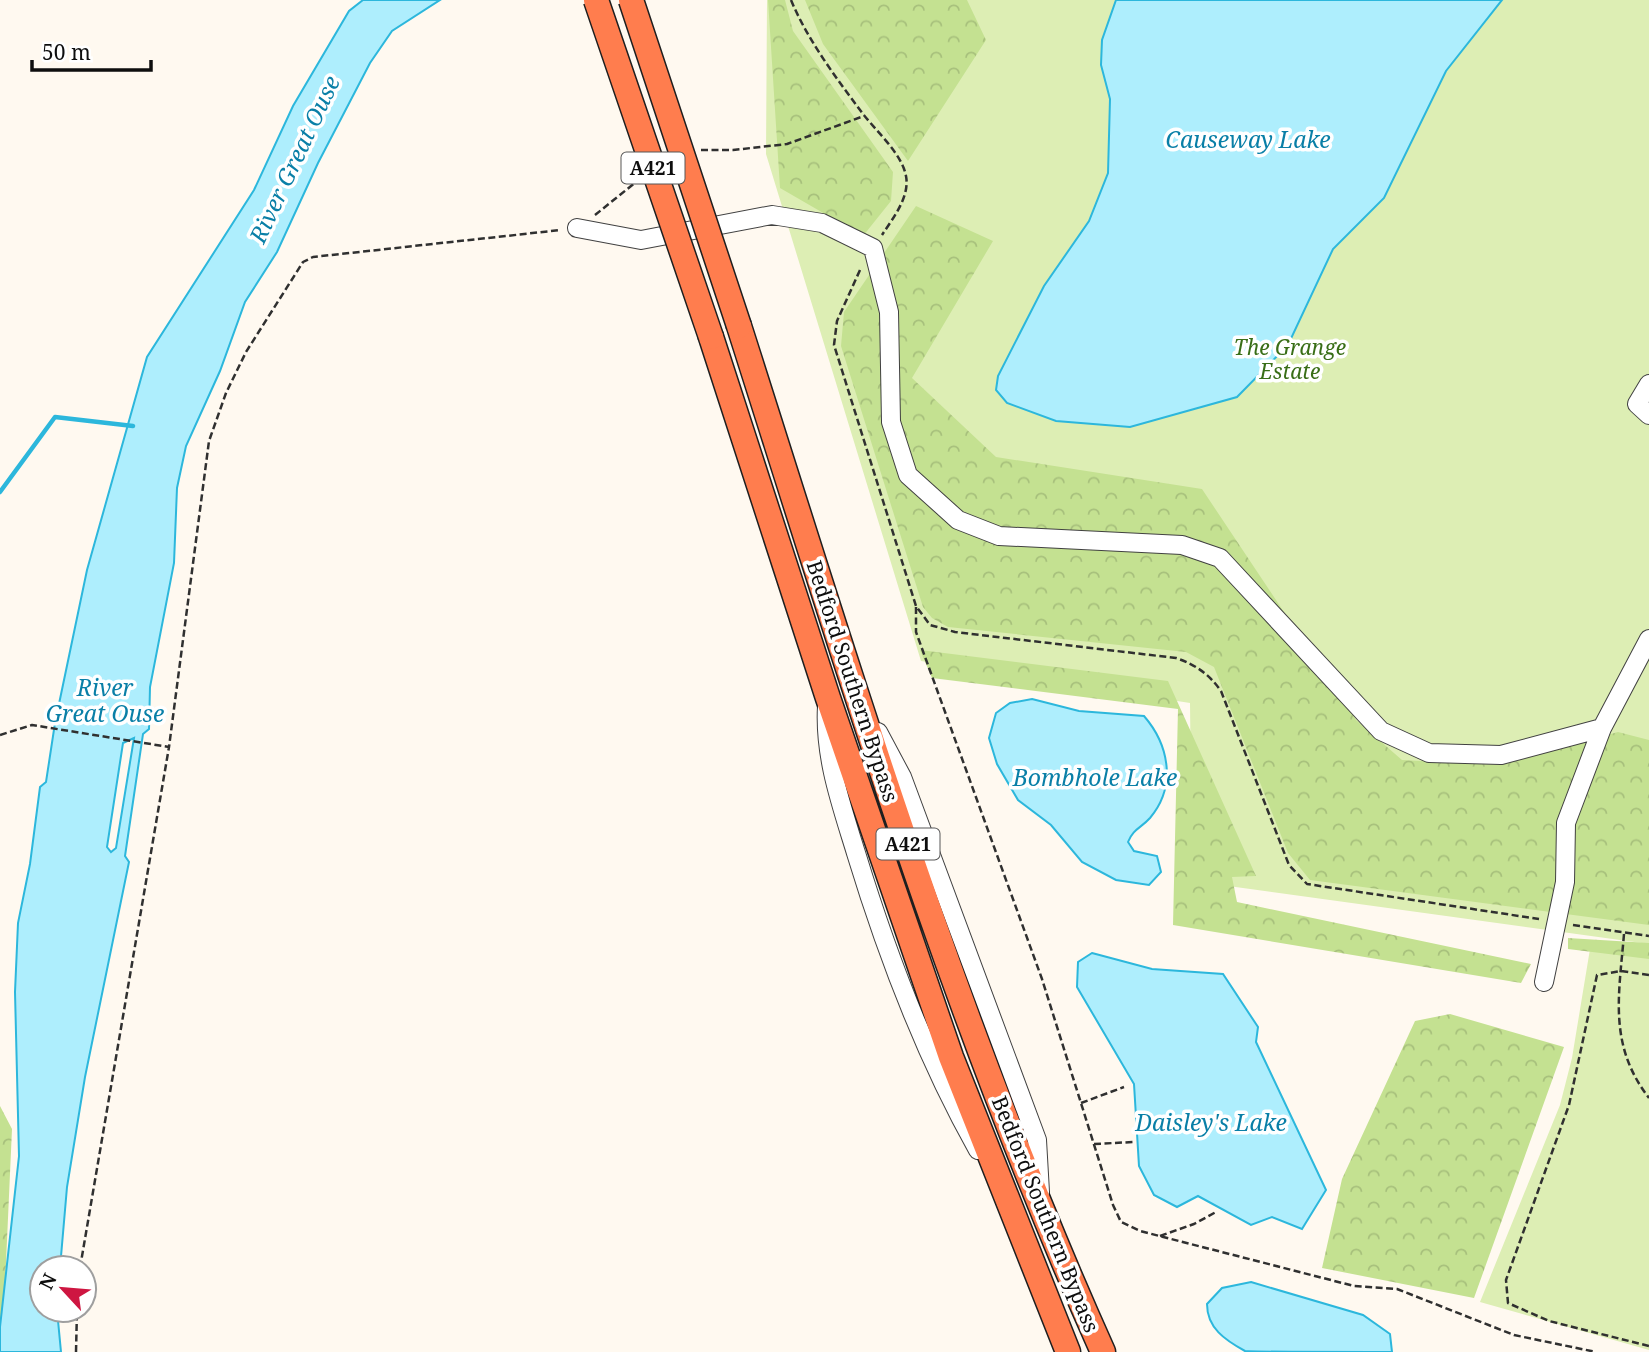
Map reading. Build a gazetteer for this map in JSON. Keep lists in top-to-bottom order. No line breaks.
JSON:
{"streets":{"highway":["A421","Bedford Southern Bypass"]},"water":["Causeway Lake","River Great Ouse","Bombhole Lake","Daisley's Lake"],"parks":["The Grange Estate"],"scale_bar":"50 m","north":"top left"}
